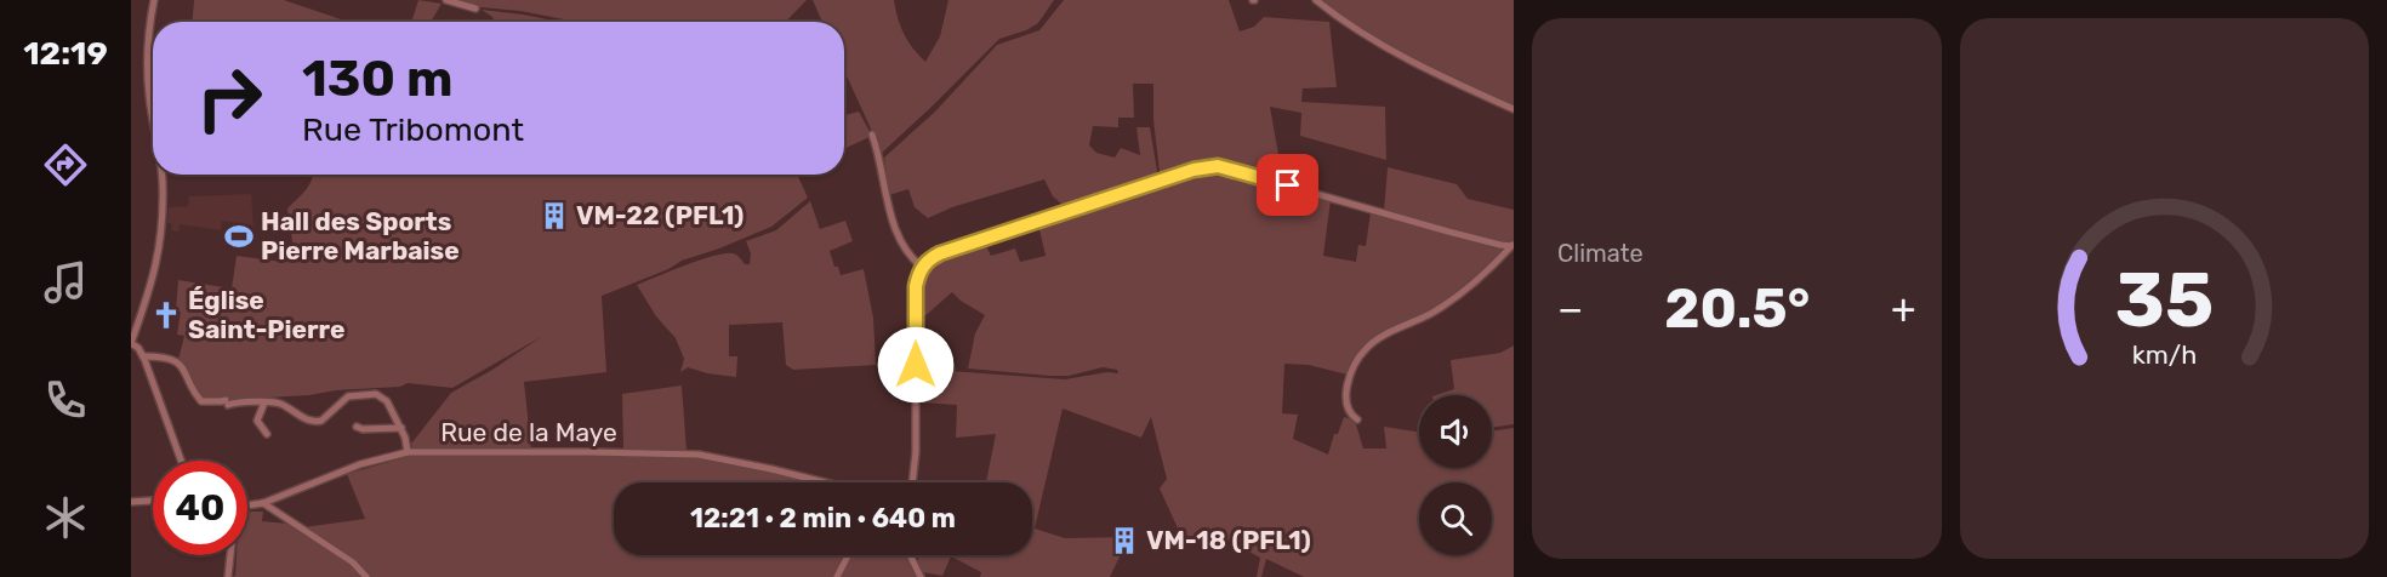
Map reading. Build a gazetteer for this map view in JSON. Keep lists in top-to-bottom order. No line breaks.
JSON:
{"streets":{"street":["Rue de la Maye"]},"places":{"building":["VM-22 (PFL1)","VM-18 (PFL1)"],"sports":["Hall des Sports Pierre Marbaise"],"church":["Église Saint-Pierre"]},"page":{"tabs":"12:19","tile":"Climate","turn":["130 m","Rue Tribomont"],"heat":["−","20.5°","+"],"limit":"40","trip":"12:21 · 2 min · 640 m","gauge":["35","km/h"]}}
